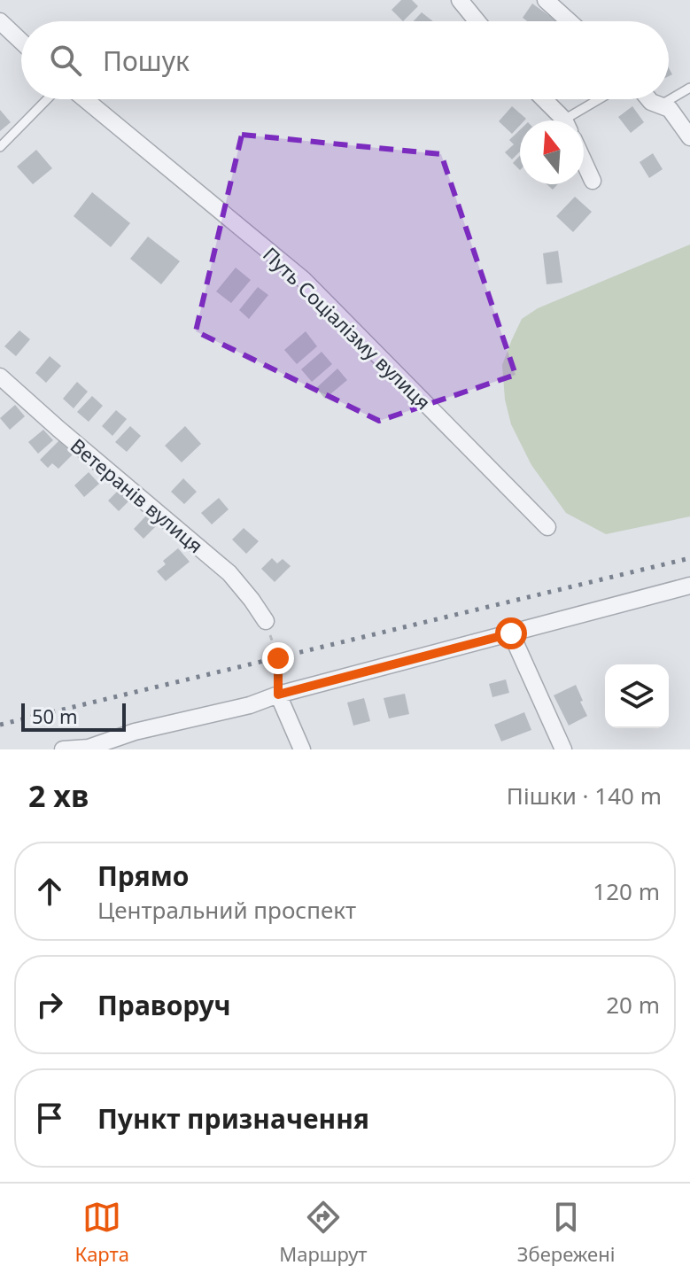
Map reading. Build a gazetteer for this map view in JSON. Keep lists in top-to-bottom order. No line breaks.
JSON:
{"streets":{"street":["Путь Соціалізму вулиця","Ветеранів вулиця"]},"scale_bar":"50 m","north":"top","page":{"search":"Пошук","scale":"50 m","heading":["2 хв","Пішки · 140 m"],"list":[["Прямо","Центральний проспект","120 m"],["Праворуч","20 m"],"Пункт призначення"],"nav":["Карта","Маршрут","Збережені"]}}
